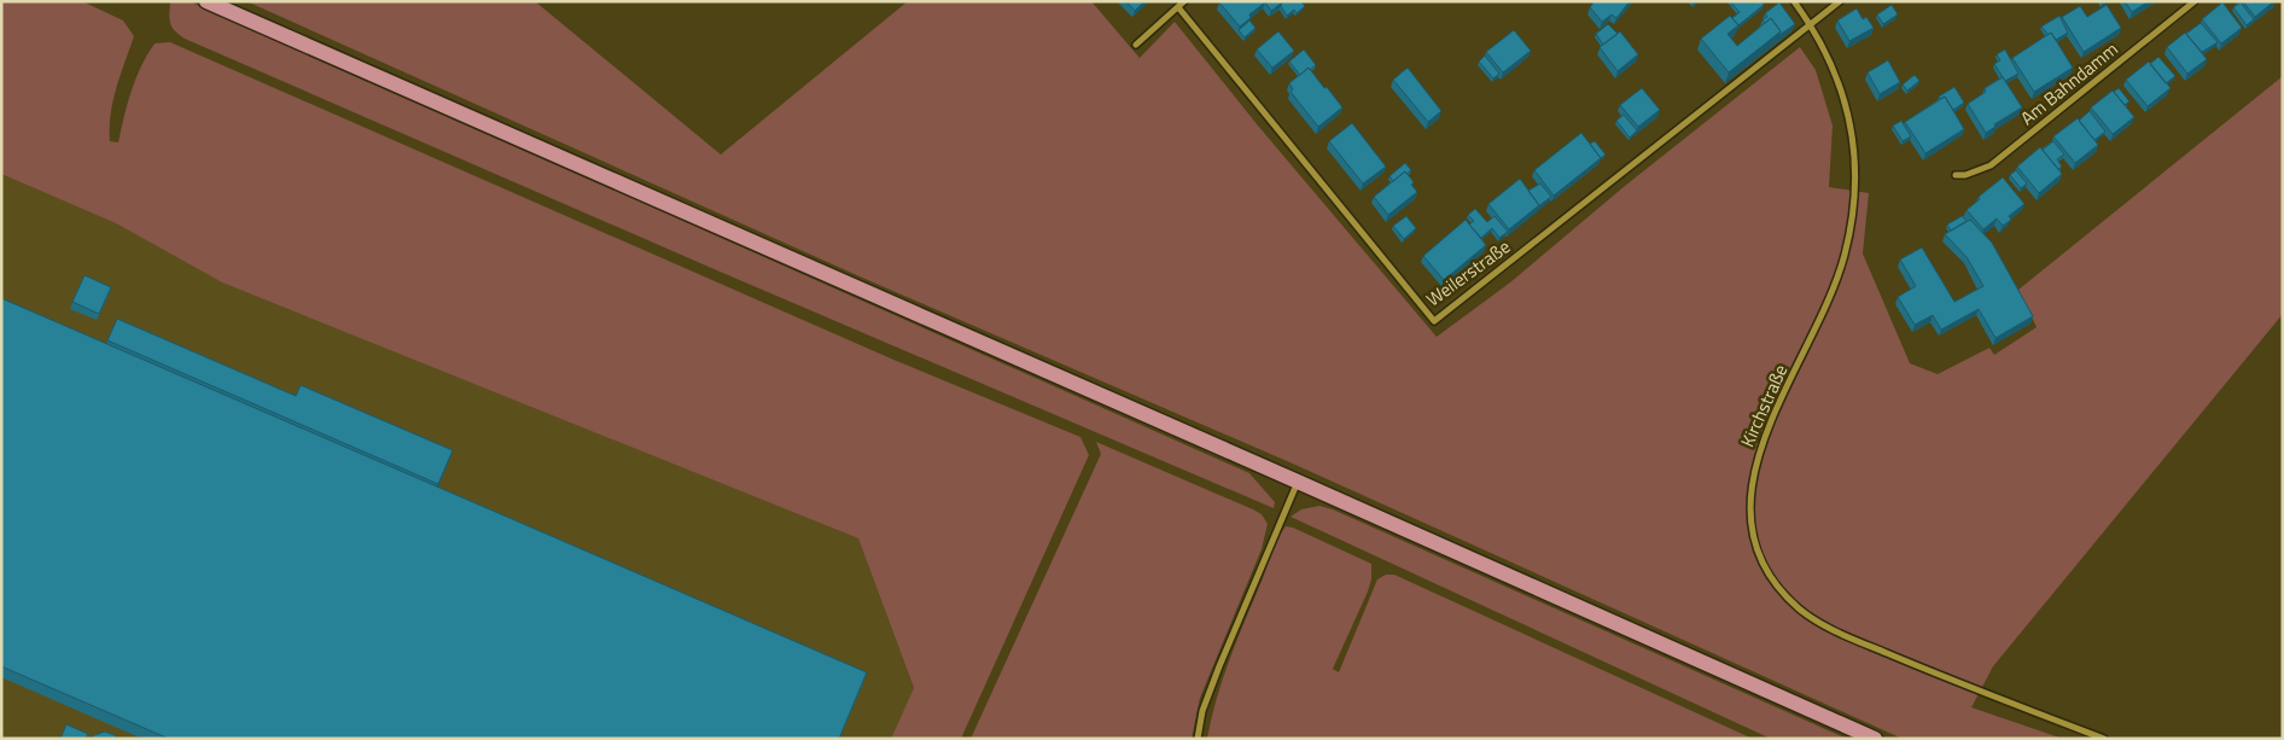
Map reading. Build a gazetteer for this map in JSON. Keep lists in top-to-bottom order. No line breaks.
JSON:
{"streets":{"street":["Am Bahndamm","Weilerstraße","Kirchstraße"]},"crossings":[["Weilerstraße","Kirchstraße"]]}
